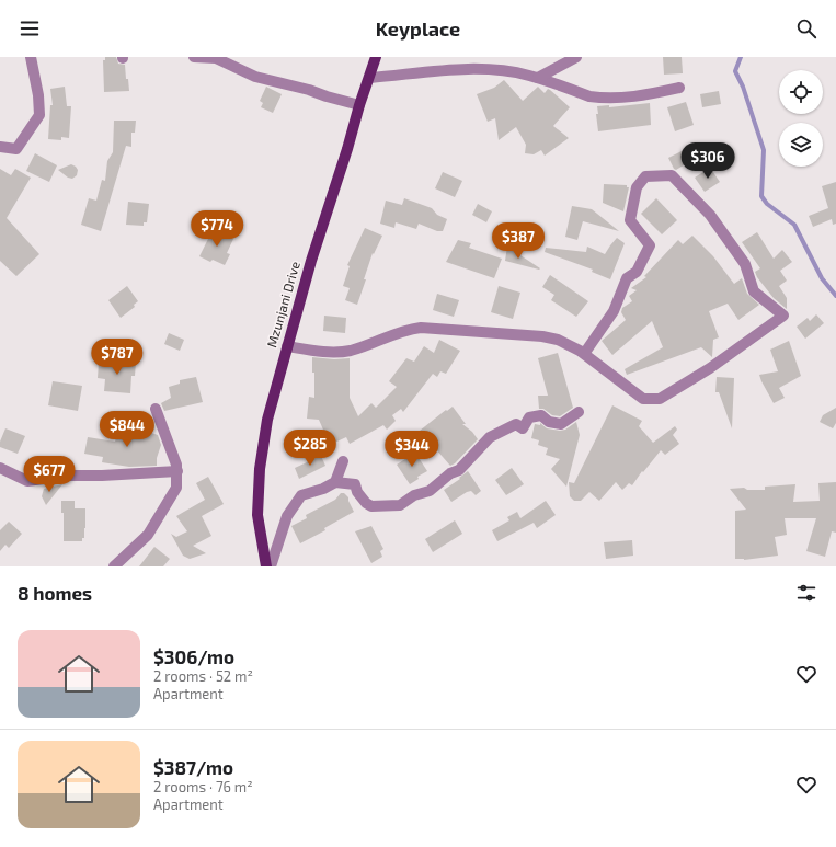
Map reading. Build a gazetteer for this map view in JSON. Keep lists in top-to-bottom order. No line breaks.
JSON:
{"streets":{"main road":["Mzunjani Drive"]},"page":{"header":"Keyplace","price":["$306","$774","$387","$787","$844","$285","$344","$677"],"heading":"8 homes","list":[{"name":"$306/mo","note":"2 rooms · 52 m² · Apartment"},{"name":"$387/mo","note":"2 rooms · 76 m² · Apartment"}]}}
